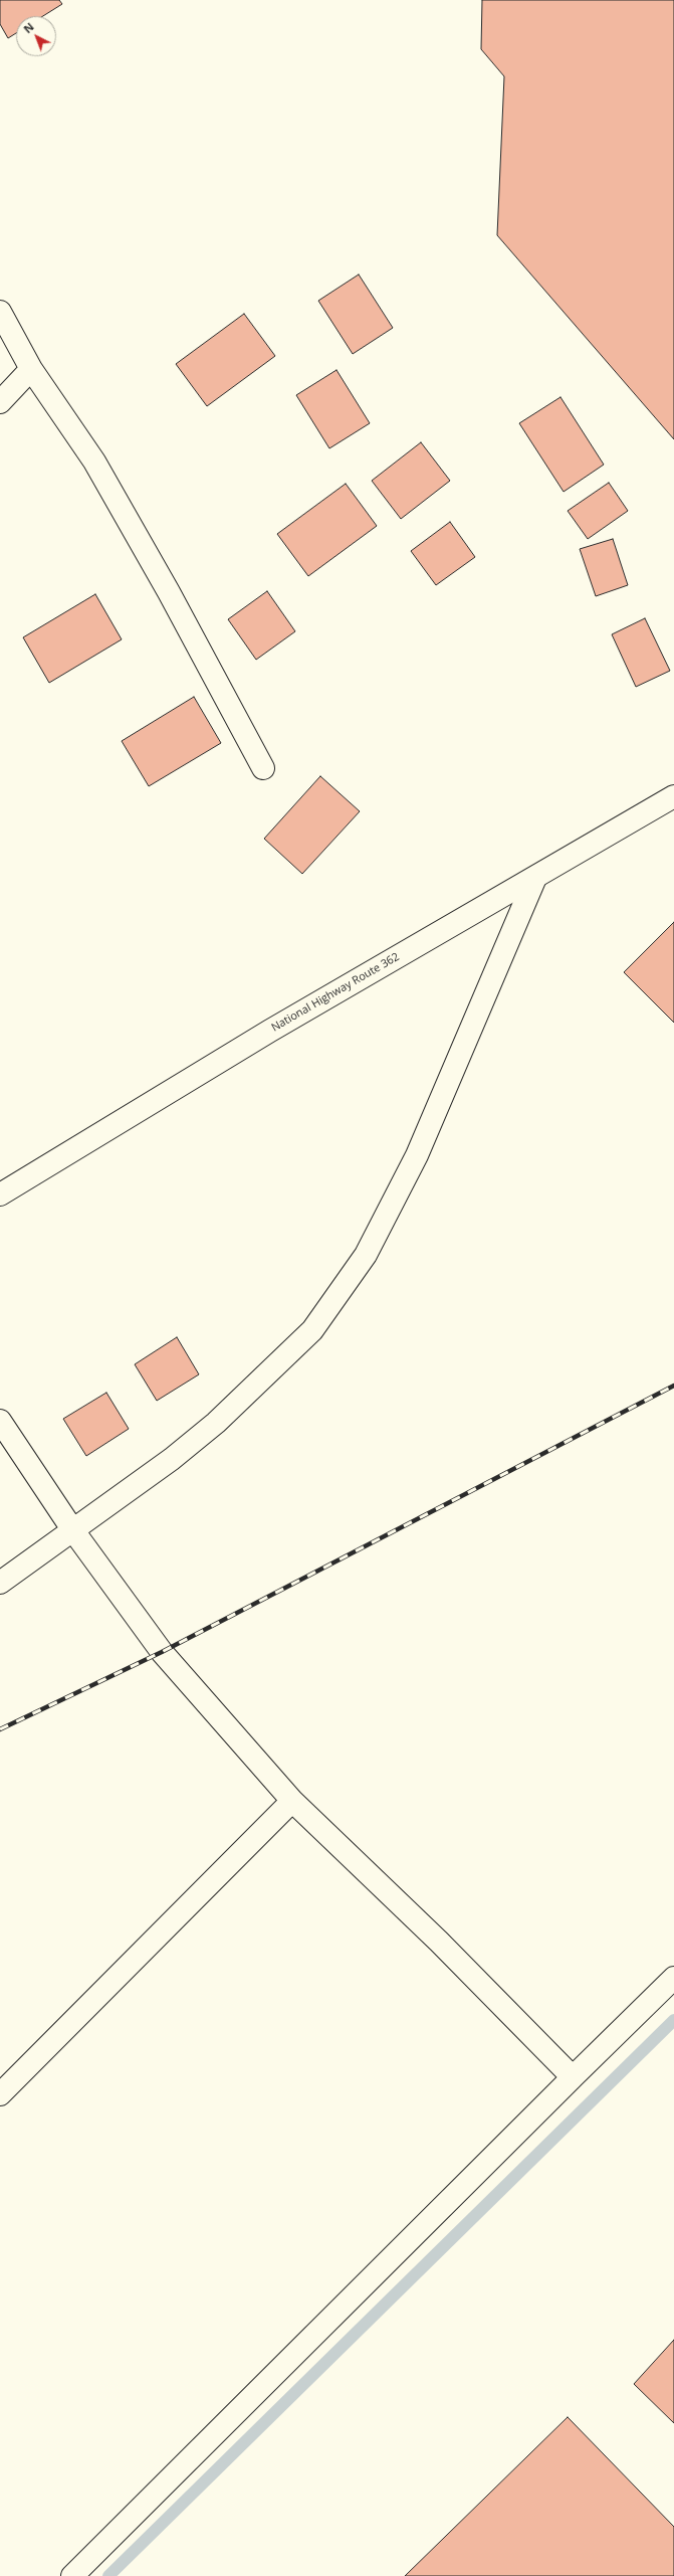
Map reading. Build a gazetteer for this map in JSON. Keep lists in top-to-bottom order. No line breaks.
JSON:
{"streets":{"main road":["National Highway Route 362"]},"north":"top left"}
